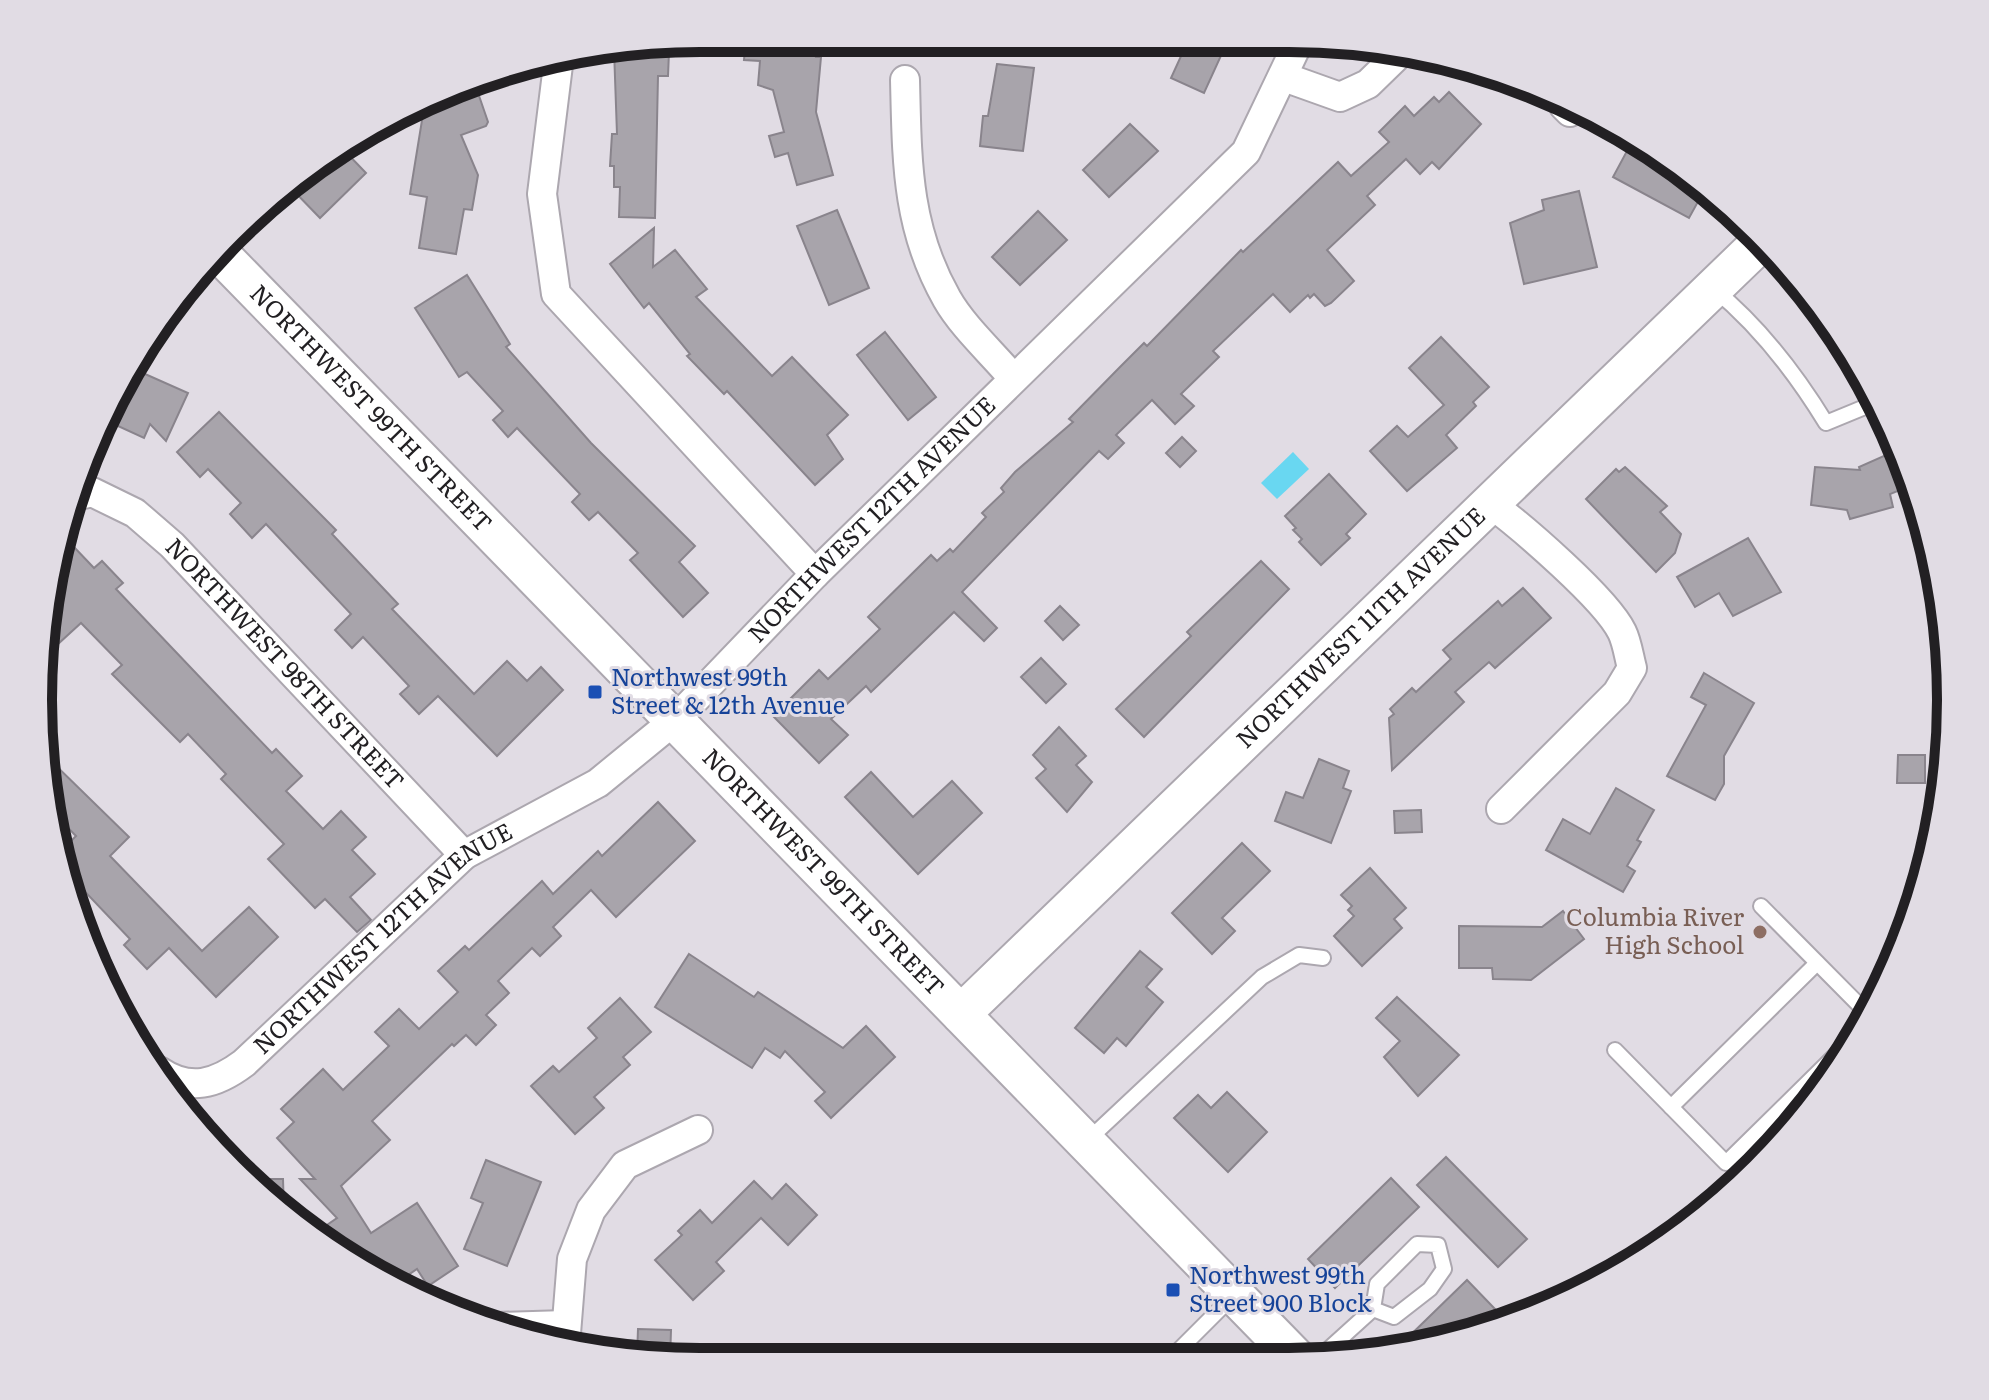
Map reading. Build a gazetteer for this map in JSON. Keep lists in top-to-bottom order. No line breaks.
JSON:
{"streets":{"main road":["NORTHWEST 99TH STREET","NORTHWEST 11TH AVENUE"],"street":["NORTHWEST 12TH AVENUE","NORTHWEST 98TH STREET"]},"crossings":[["NORTHWEST 99TH STREET","NORTHWEST 12TH AVENUE"],["NORTHWEST 99TH STREET","NORTHWEST 11TH AVENUE"],["NORTHWEST 12TH AVENUE","NORTHWEST 98TH STREET"]],"places":{"transit":["Northwest 99th Street & 12th Avenue","Northwest 99th Street 900 Block"],"other":["Columbia River High School"]}}
